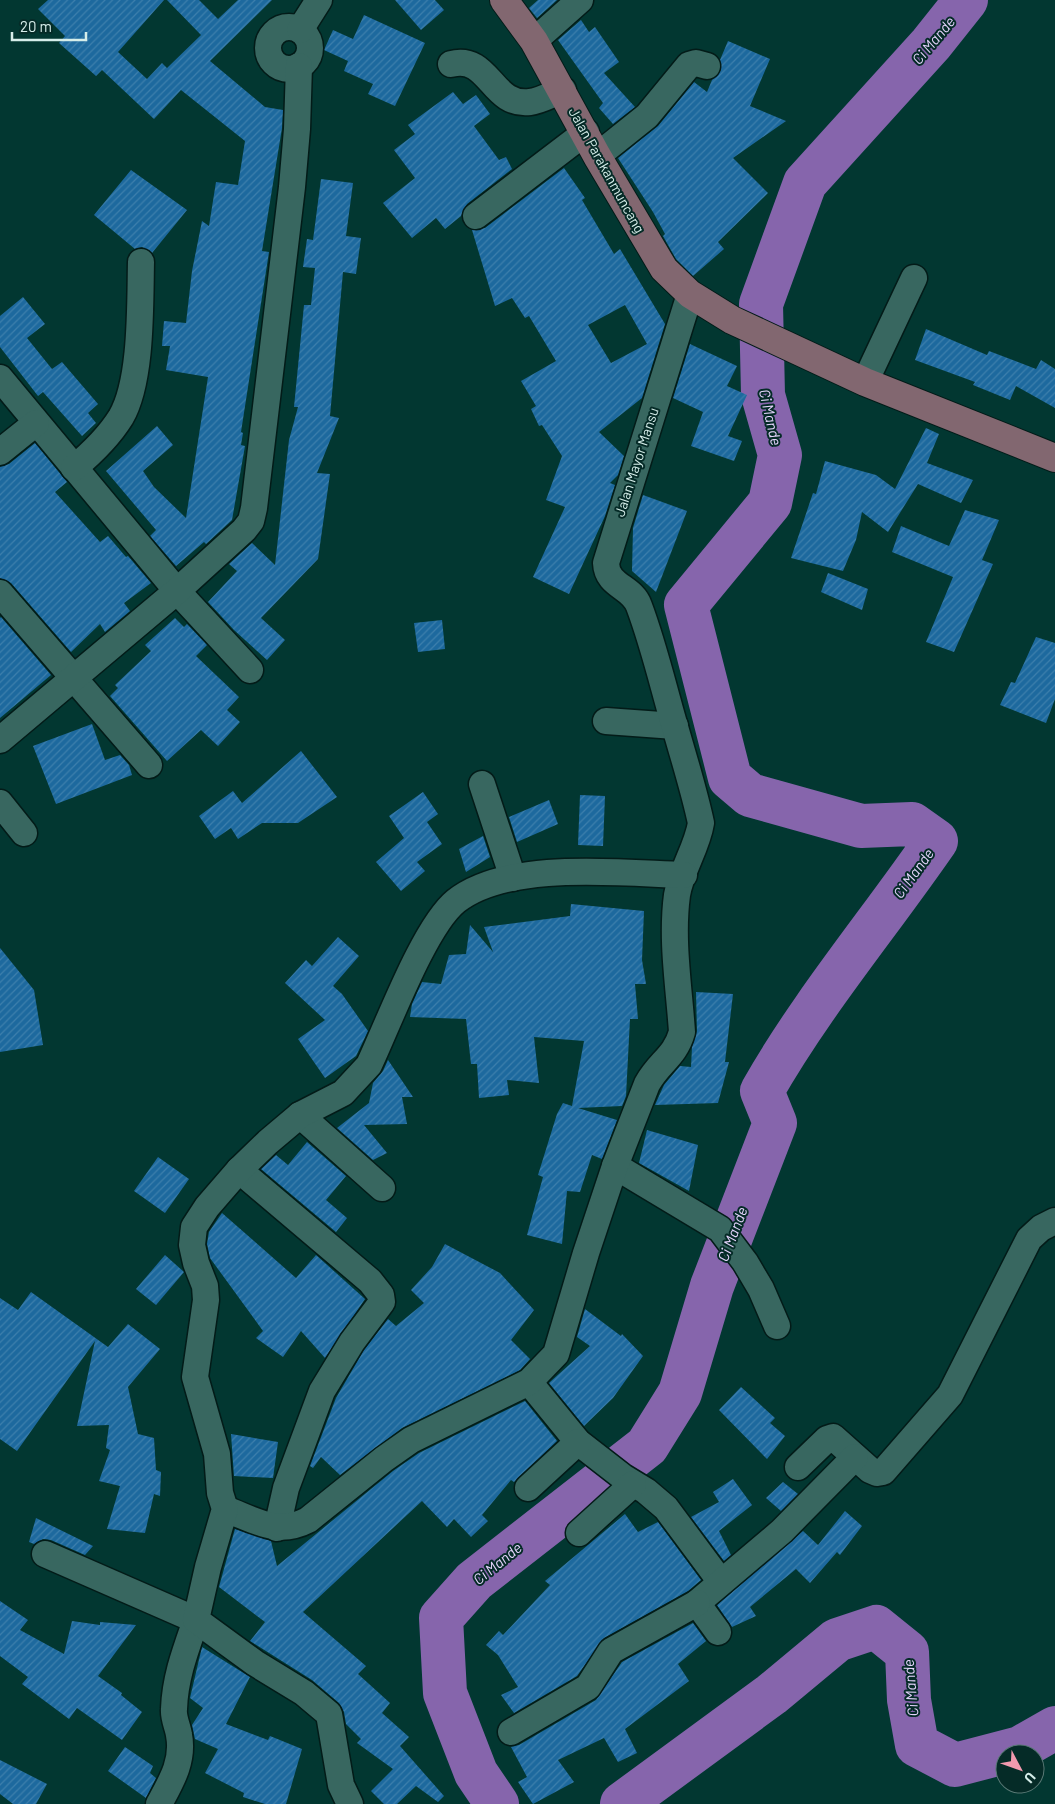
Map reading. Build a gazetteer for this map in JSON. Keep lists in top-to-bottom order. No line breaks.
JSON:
{"streets":{"main road":["Jalan Parakanmuncang"],"street":["Jalan Mayor Mansu"]},"crossings":[["Jalan Parakanmuncang","Jalan Mayor Mansu"]],"water":["Ci Mande"],"scale_bar":"20 m","north":"bottom right"}
